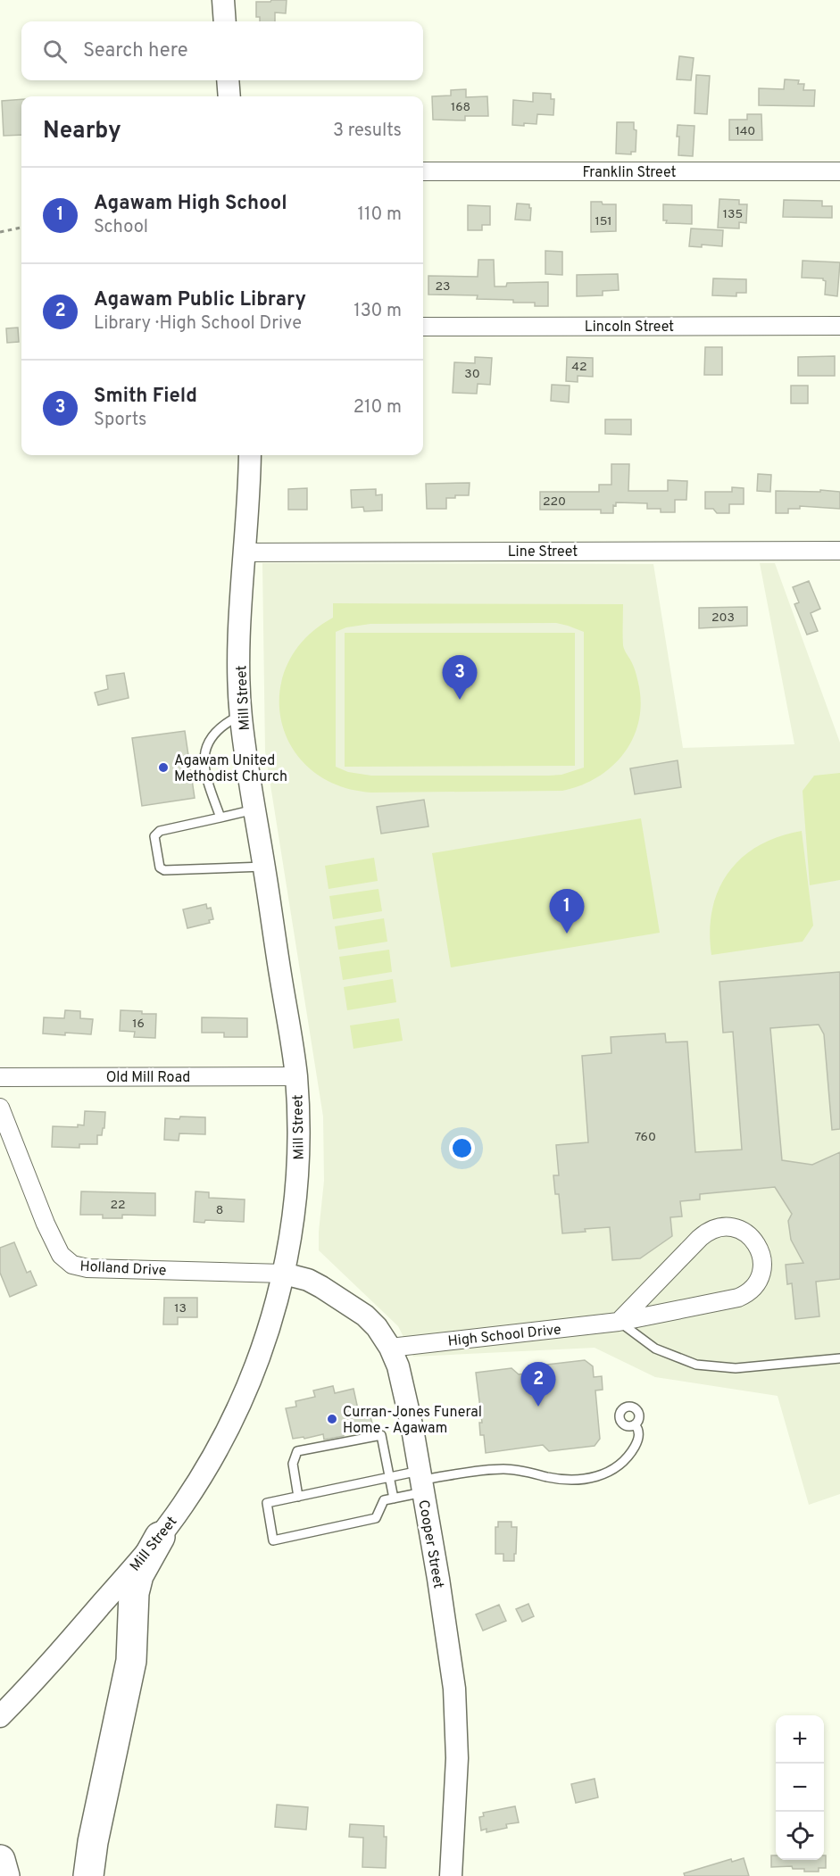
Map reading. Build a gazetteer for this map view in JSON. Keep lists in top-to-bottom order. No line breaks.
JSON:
{"streets":{"street":["Franklin Street","Lincoln Street","Line Street","Mill Street","Old Mill Road","Holland Drive","High School Drive","Cooper Street"]},"crossings":[["Line Street","Mill Street"],["Mill Street","Old Mill Road"],["Mill Street","Holland Drive"],["Mill Street","Cooper Street"],["Holland Drive","Cooper Street"],["High School Drive","Cooper Street"]],"places":["Agawam United Methodist Church","Curran-Jones Funeral Home - Agawam"],"house_numbers":["168","140","135","151","23","42","30","220","203","16","760","22","8","13"],"page":{"search":"Search here","heading":["Nearby","3 results"],"list":[{"mark":"1","name":"Agawam High School","note":"School","value":"110 m"},{"mark":"2","name":"Agawam Public Library","note":"Library · High School Drive","value":"130 m"},{"mark":"3","name":"Smith Field","note":"Sports","value":"210 m"}],"pins":["3","1","2"],"map_buttons":["+","−"]}}
